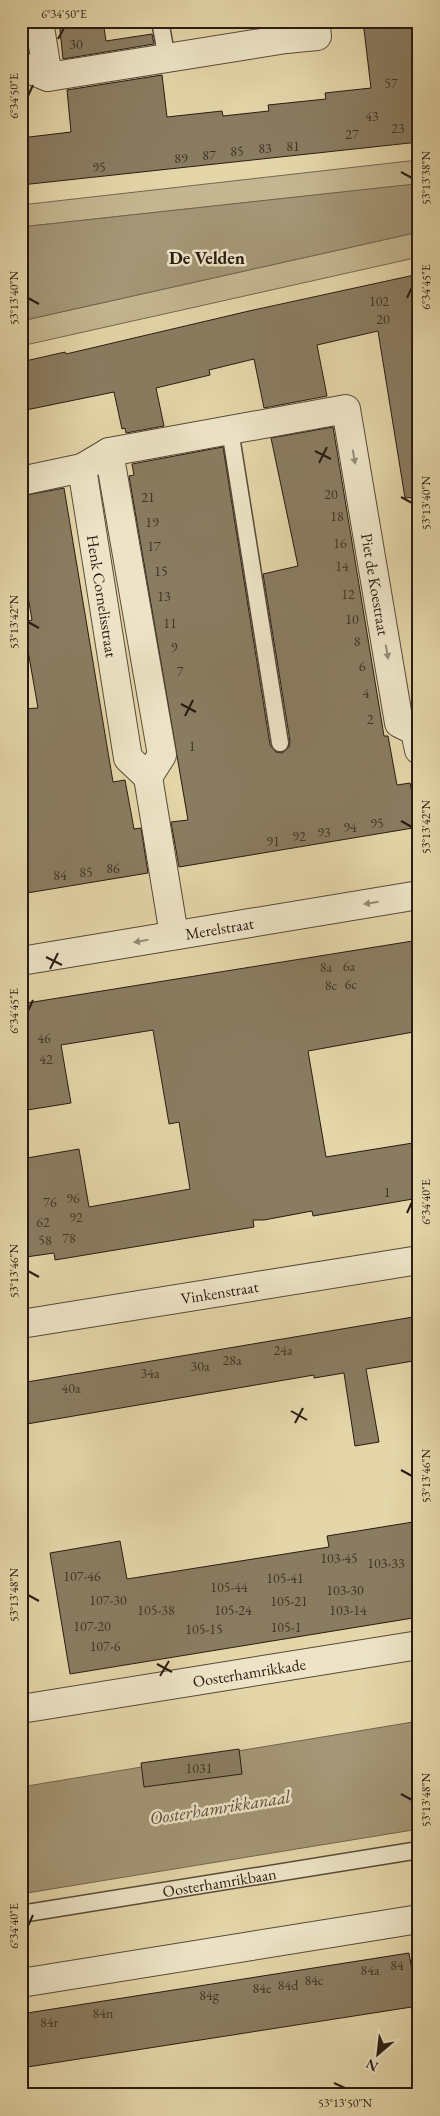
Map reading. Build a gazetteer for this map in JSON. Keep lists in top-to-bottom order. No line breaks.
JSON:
{"streets":{"street":["Piet de Koestraat","Henk Cornelisstraat","Merelstraat","Vinkenstraat","Oosterhamrikkade"],"lane":["Oosterhamrikbaan"]},"one_way":["Merelstraat"],"districts":["De Velden"],"water":["Oosterhamrikkanaal"],"house_numbers":["30","57","43","23","27","81","83","85","87","89","95","102","20","20","21","18","19","16","17","14","15","12","13","10","11","8","9","6","7","4","2","1","95","94","93","92","91","86","85","84","6a","8a","6c","8c","46","42","1","96","76","92","62","78","58","24a","28a","30a","34a","40a","103-45","103-33","107-46","105-41","105-44","103-30","107-30","105-21","105-38","105-24","103-14","107-20","105-1","105-15","107-6","1031","84","84a","84c","84d","84e","84g","84n","84r"],"north":"bottom left","coordinates":["6°34'50\"E","53°13'38\"N","6°34'45\"E","53°13'40\"N","53°13'42\"N","6°34'40\"E","53°13'46\"N","53°13'48\"N","53°13'50\"N"]}
